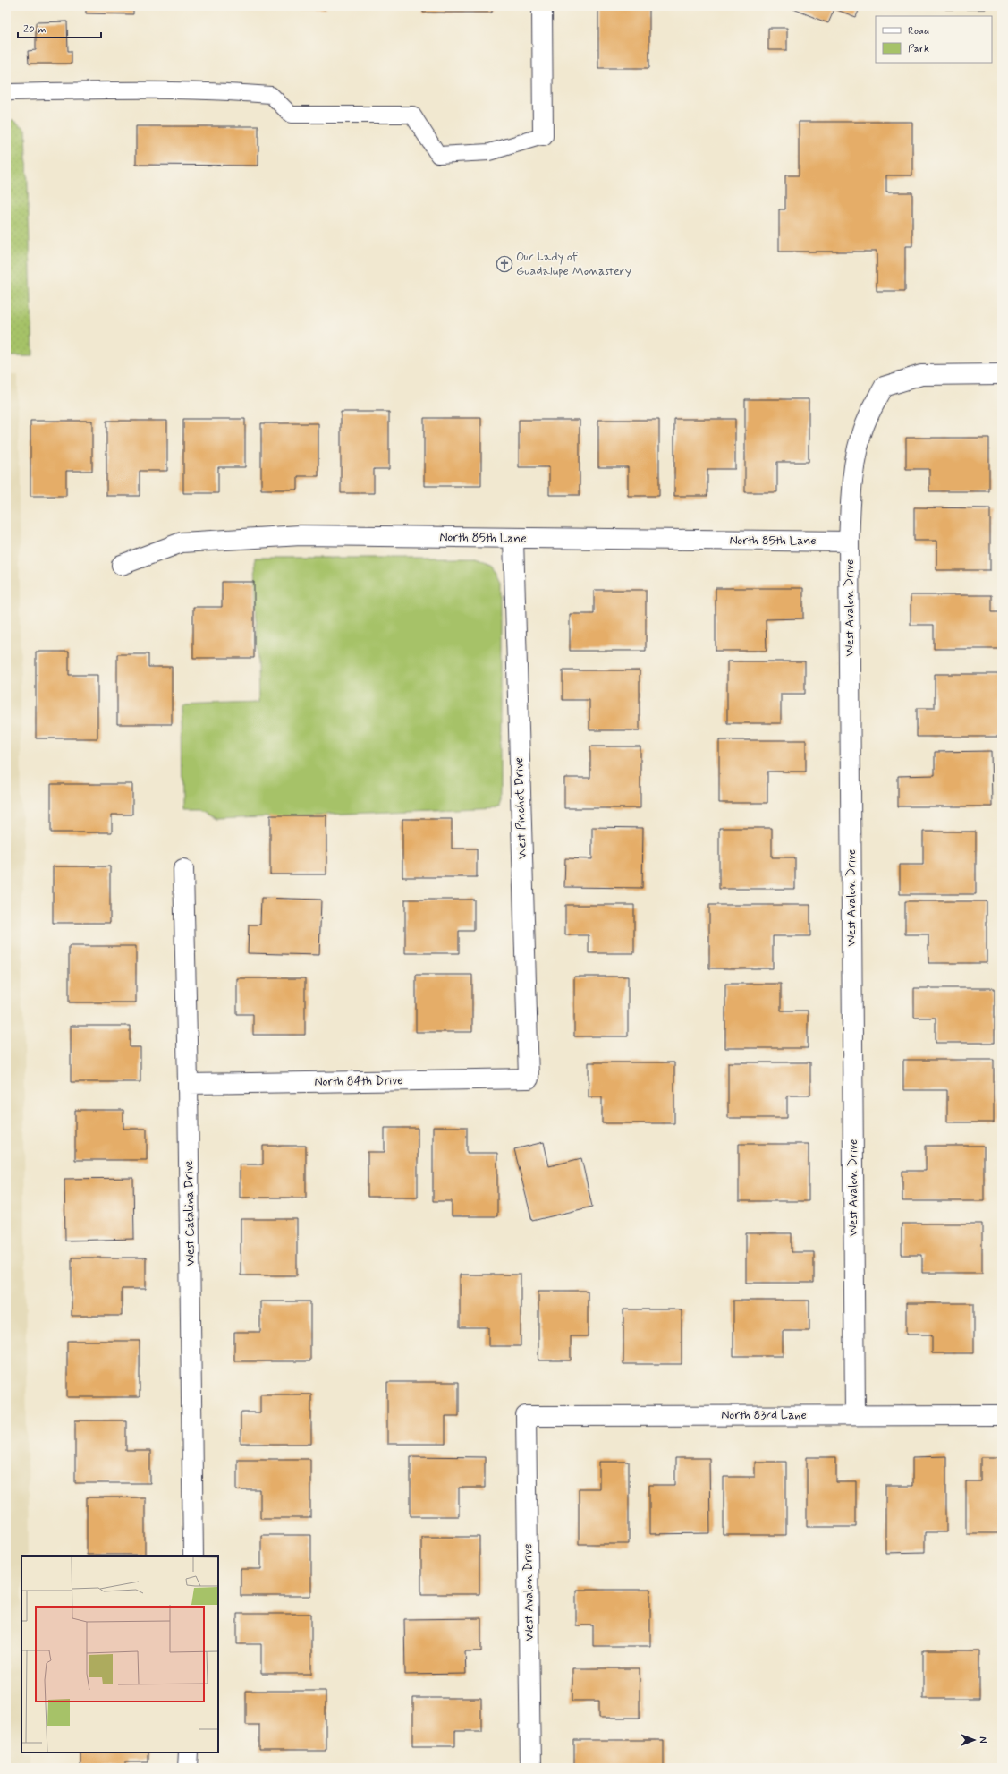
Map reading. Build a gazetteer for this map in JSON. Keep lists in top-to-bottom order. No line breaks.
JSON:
{"streets":{"street":["North 85th Lane","West Avalon Drive","West Pinchot Drive","North 84th Drive","West Catalina Drive","North 83rd Lane"]},"crossings":[["North 85th Lane","West Avalon Drive"],["North 85th Lane","West Pinchot Drive"],["West Avalon Drive","North 83rd Lane"],["West Pinchot Drive","North 84th Drive"],["North 84th Drive","West Catalina Drive"]],"places":{"church":["Our Lady of Guadalupe Monastery"]},"legend":["Road","Park"],"scale_bar":"20 m","north":"right"}
